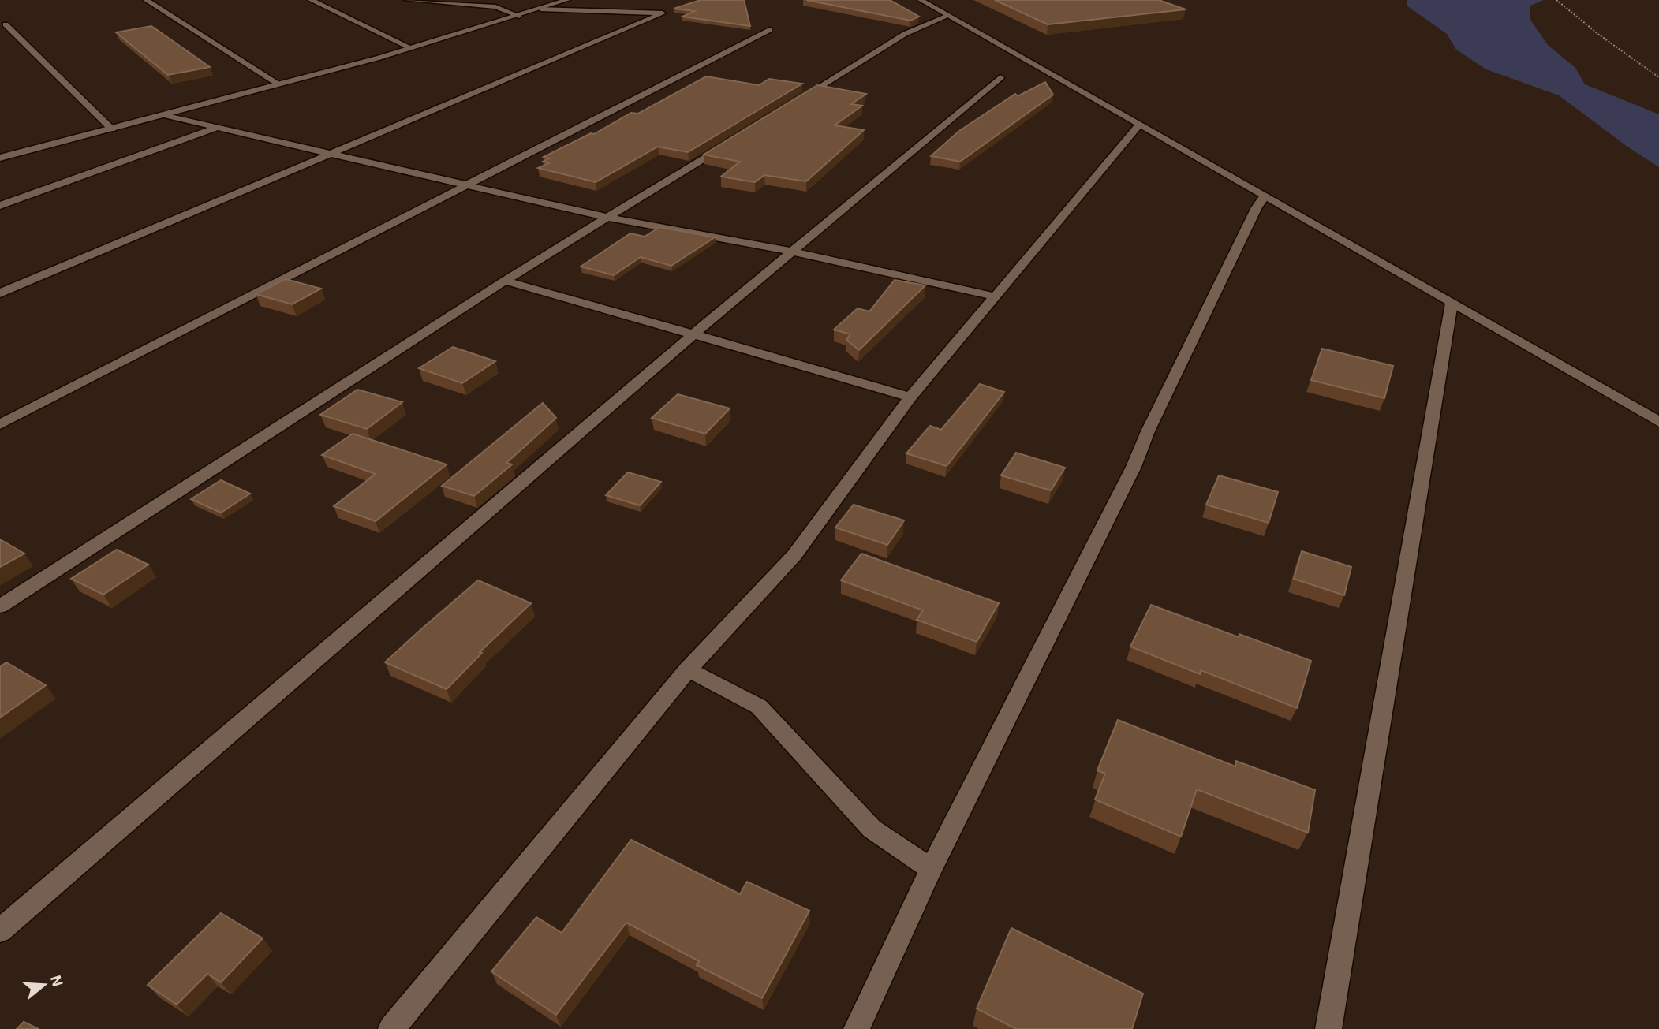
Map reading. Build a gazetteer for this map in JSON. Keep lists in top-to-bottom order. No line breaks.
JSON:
{"north":"right"}
